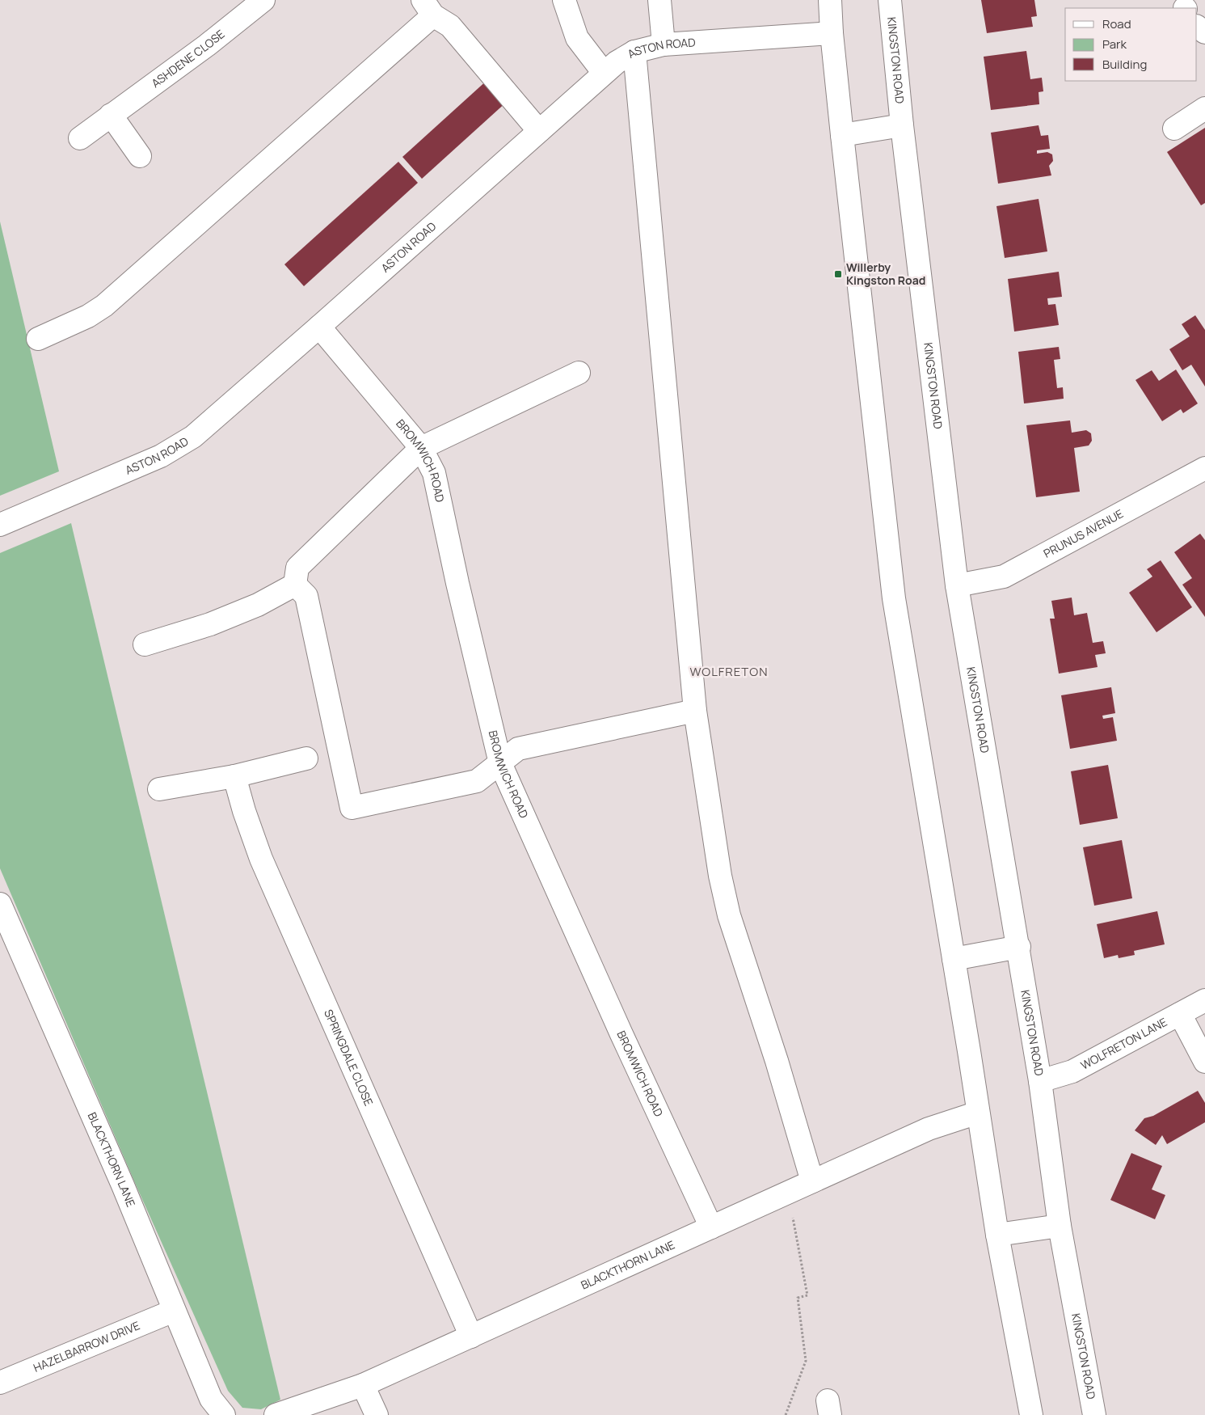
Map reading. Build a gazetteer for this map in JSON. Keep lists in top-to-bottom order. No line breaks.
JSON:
{"streets":{"street":["ASTON ROAD","ASHDENE CLOSE","KINGSTON ROAD","BROMWICH ROAD","PRUNUS AVENUE","WOLFRETON LANE","SPRINGDALE CLOSE","BLACKTHORN LANE","HAZELBARROW DRIVE"]},"crossings":[["ASTON ROAD","BROMWICH ROAD"],["KINGSTON ROAD","PRUNUS AVENUE"],["KINGSTON ROAD","WOLFRETON LANE"],["BROMWICH ROAD","BLACKTHORN LANE"],["SPRINGDALE CLOSE","BLACKTHORN LANE"],["BLACKTHORN LANE","HAZELBARROW DRIVE"]],"districts":["WOLFRETON"],"places":{"transit":["Willerby Kingston Road"]},"legend":["Road","Park","Building"]}
